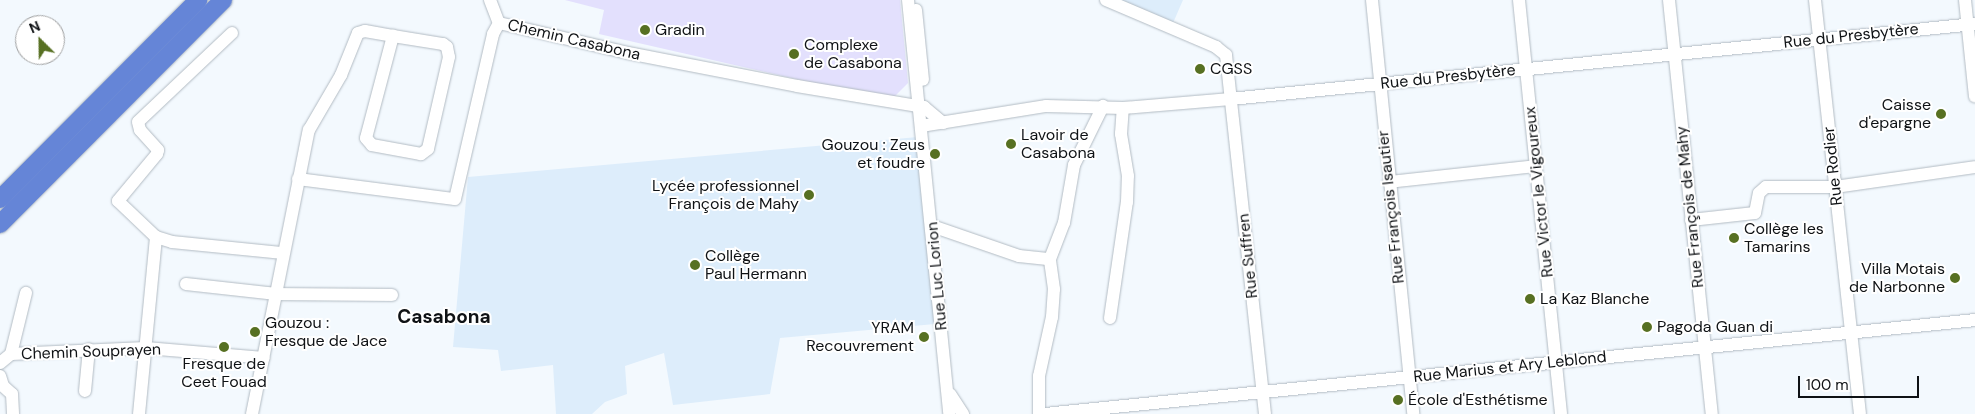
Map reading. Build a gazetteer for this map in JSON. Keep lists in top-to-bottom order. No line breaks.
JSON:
{"streets":{"street":["Rue du Presbytère","Chemin Casabona","Rue Rodier","Rue Victor le Vigoureux","Rue François Isautier","Rue François de Mahy","Rue Suffren","Rue Luc Lorion","Chemin Souprayen","Rue Marius et Ary Leblond"]},"crossings":[["Rue du Presbytère","Rue Rodier"],["Rue du Presbytère","Rue Victor le Vigoureux"],["Rue du Presbytère","Rue François Isautier"],["Rue du Presbytère","Rue François de Mahy"],["Rue du Presbytère","Rue Suffren"],["Rue du Presbytère","Rue Luc Lorion"],["Chemin Casabona","Rue Luc Lorion"],["Rue Rodier","Rue Marius et Ary Leblond"],["Rue Victor le Vigoureux","Rue Marius et Ary Leblond"],["Rue François Isautier","Rue Marius et Ary Leblond"],["Rue François de Mahy","Rue Marius et Ary Leblond"],["Rue Suffren","Rue Marius et Ary Leblond"]],"districts":["Casabona"],"places":["Gradin","Complexe de Casabona","CGSS","Caisse d'epargne","Lavoir de Casabona","Gouzou : Zeus et foudre","Lycée professionnel François de Mahy","Collège les Tamarins","Collège Paul Hermann","Villa Motais de Narbonne","La Kaz Blanche","Pagoda Guan di","Gouzou : Fresque de Jace","YRAM Recouvrement","Fresque de Ceet Fouad","École d'Esthétisme"],"scale_bar":"100 m","north":"top left"}
